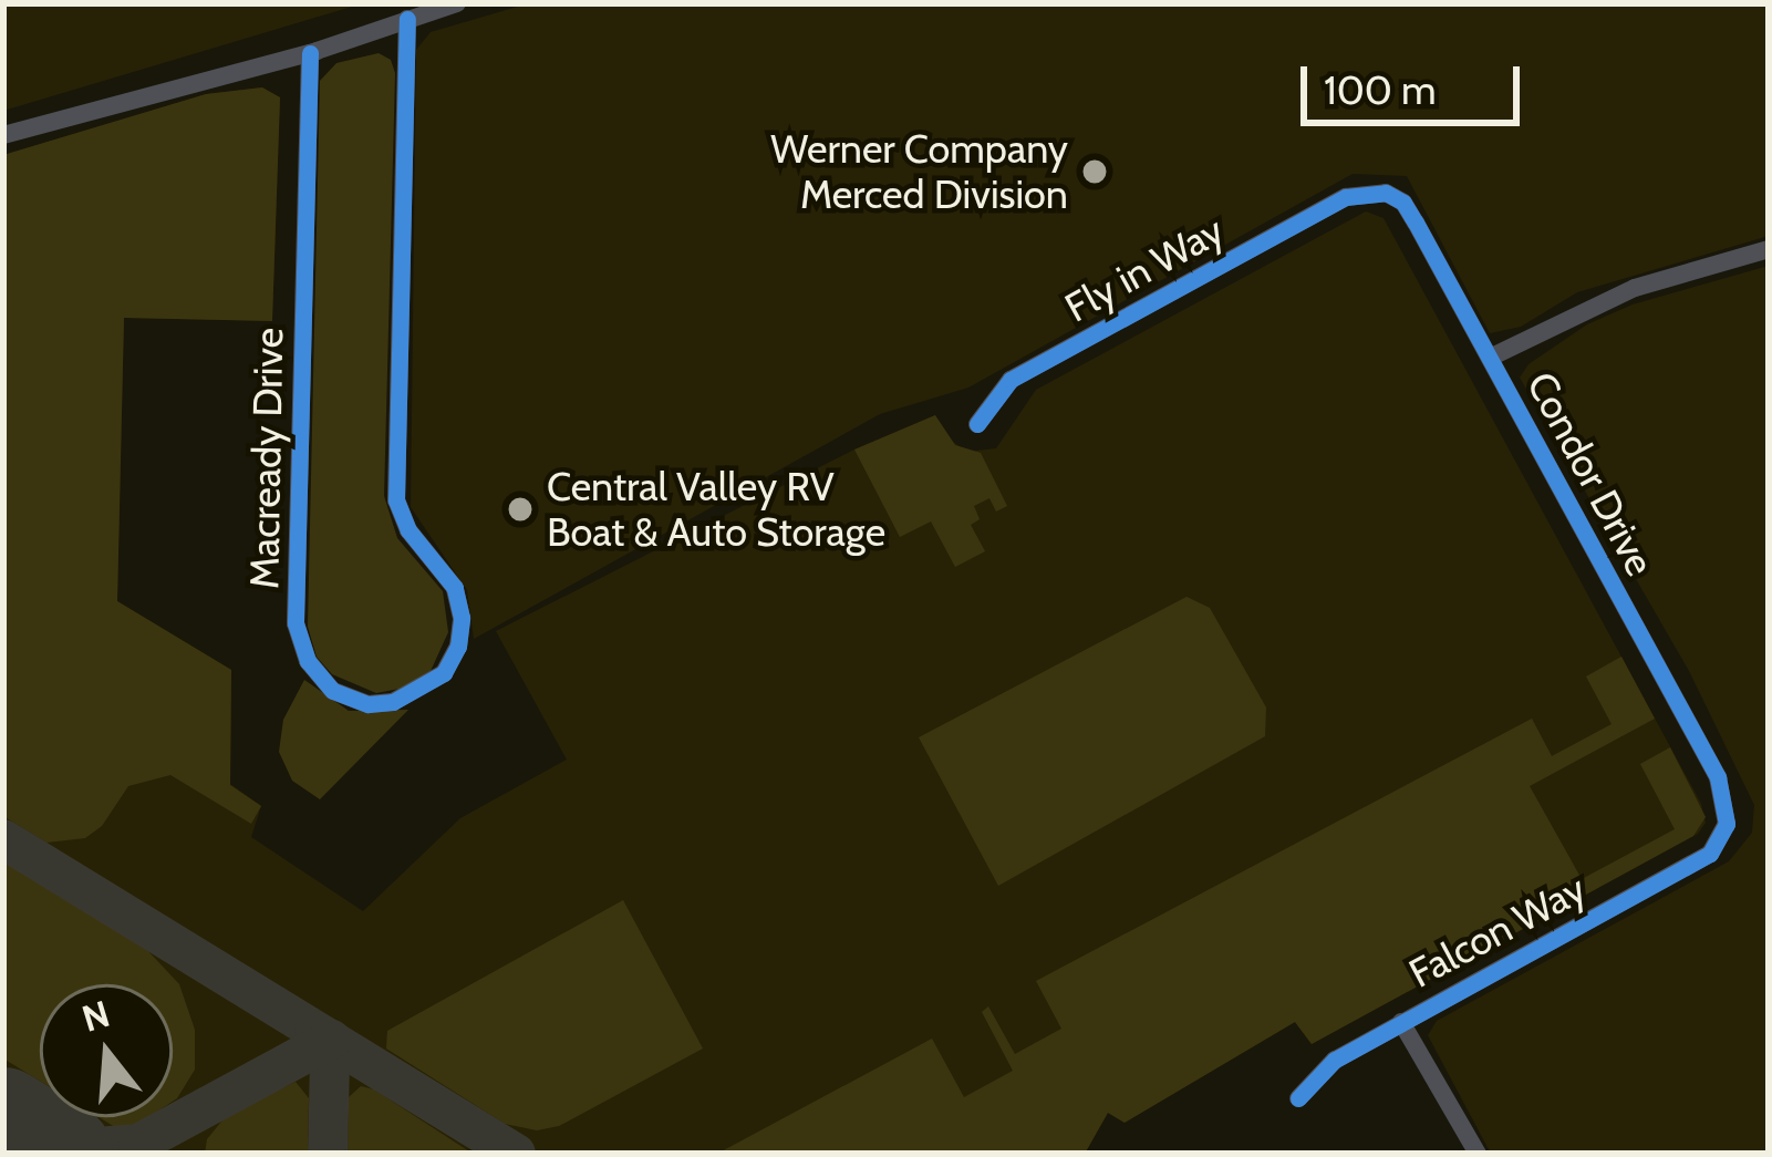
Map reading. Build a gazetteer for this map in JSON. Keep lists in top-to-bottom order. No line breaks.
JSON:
{"streets":{"street":["Fly in Way","Macready Drive","Condor Drive","Falcon Way"]},"crossings":[["Fly in Way","Condor Drive"],["Condor Drive","Falcon Way"]],"places":["Werner Company Merced Division","Central Valley RV Boat & Auto Storage"],"scale_bar":"100 m","north":"top"}
